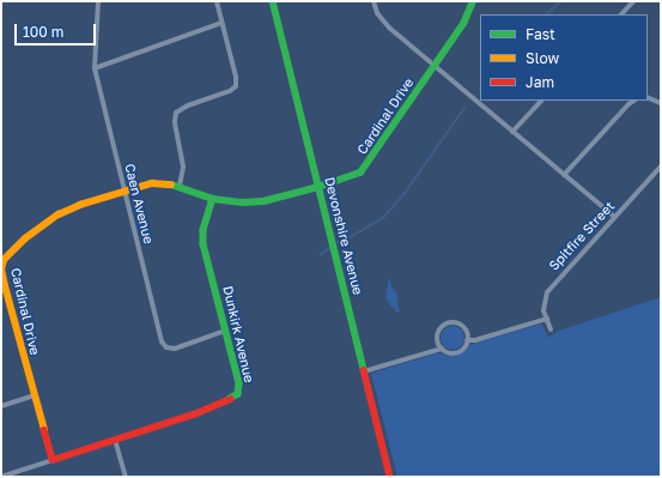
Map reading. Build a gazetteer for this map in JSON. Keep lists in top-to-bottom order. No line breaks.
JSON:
{"streets":{"street":["Cardinal Drive","Caen Avenue","Devonshire Avenue","Spitfire Street","Dunkirk Avenue"]},"crossings":[["Cardinal Drive","Caen Avenue"],["Cardinal Drive","Devonshire Avenue"],["Cardinal Drive","Dunkirk Avenue"],["Caen Avenue","Dunkirk Avenue"]],"legend":["Fast","Slow","Jam"],"scale_bar":"100 m"}
